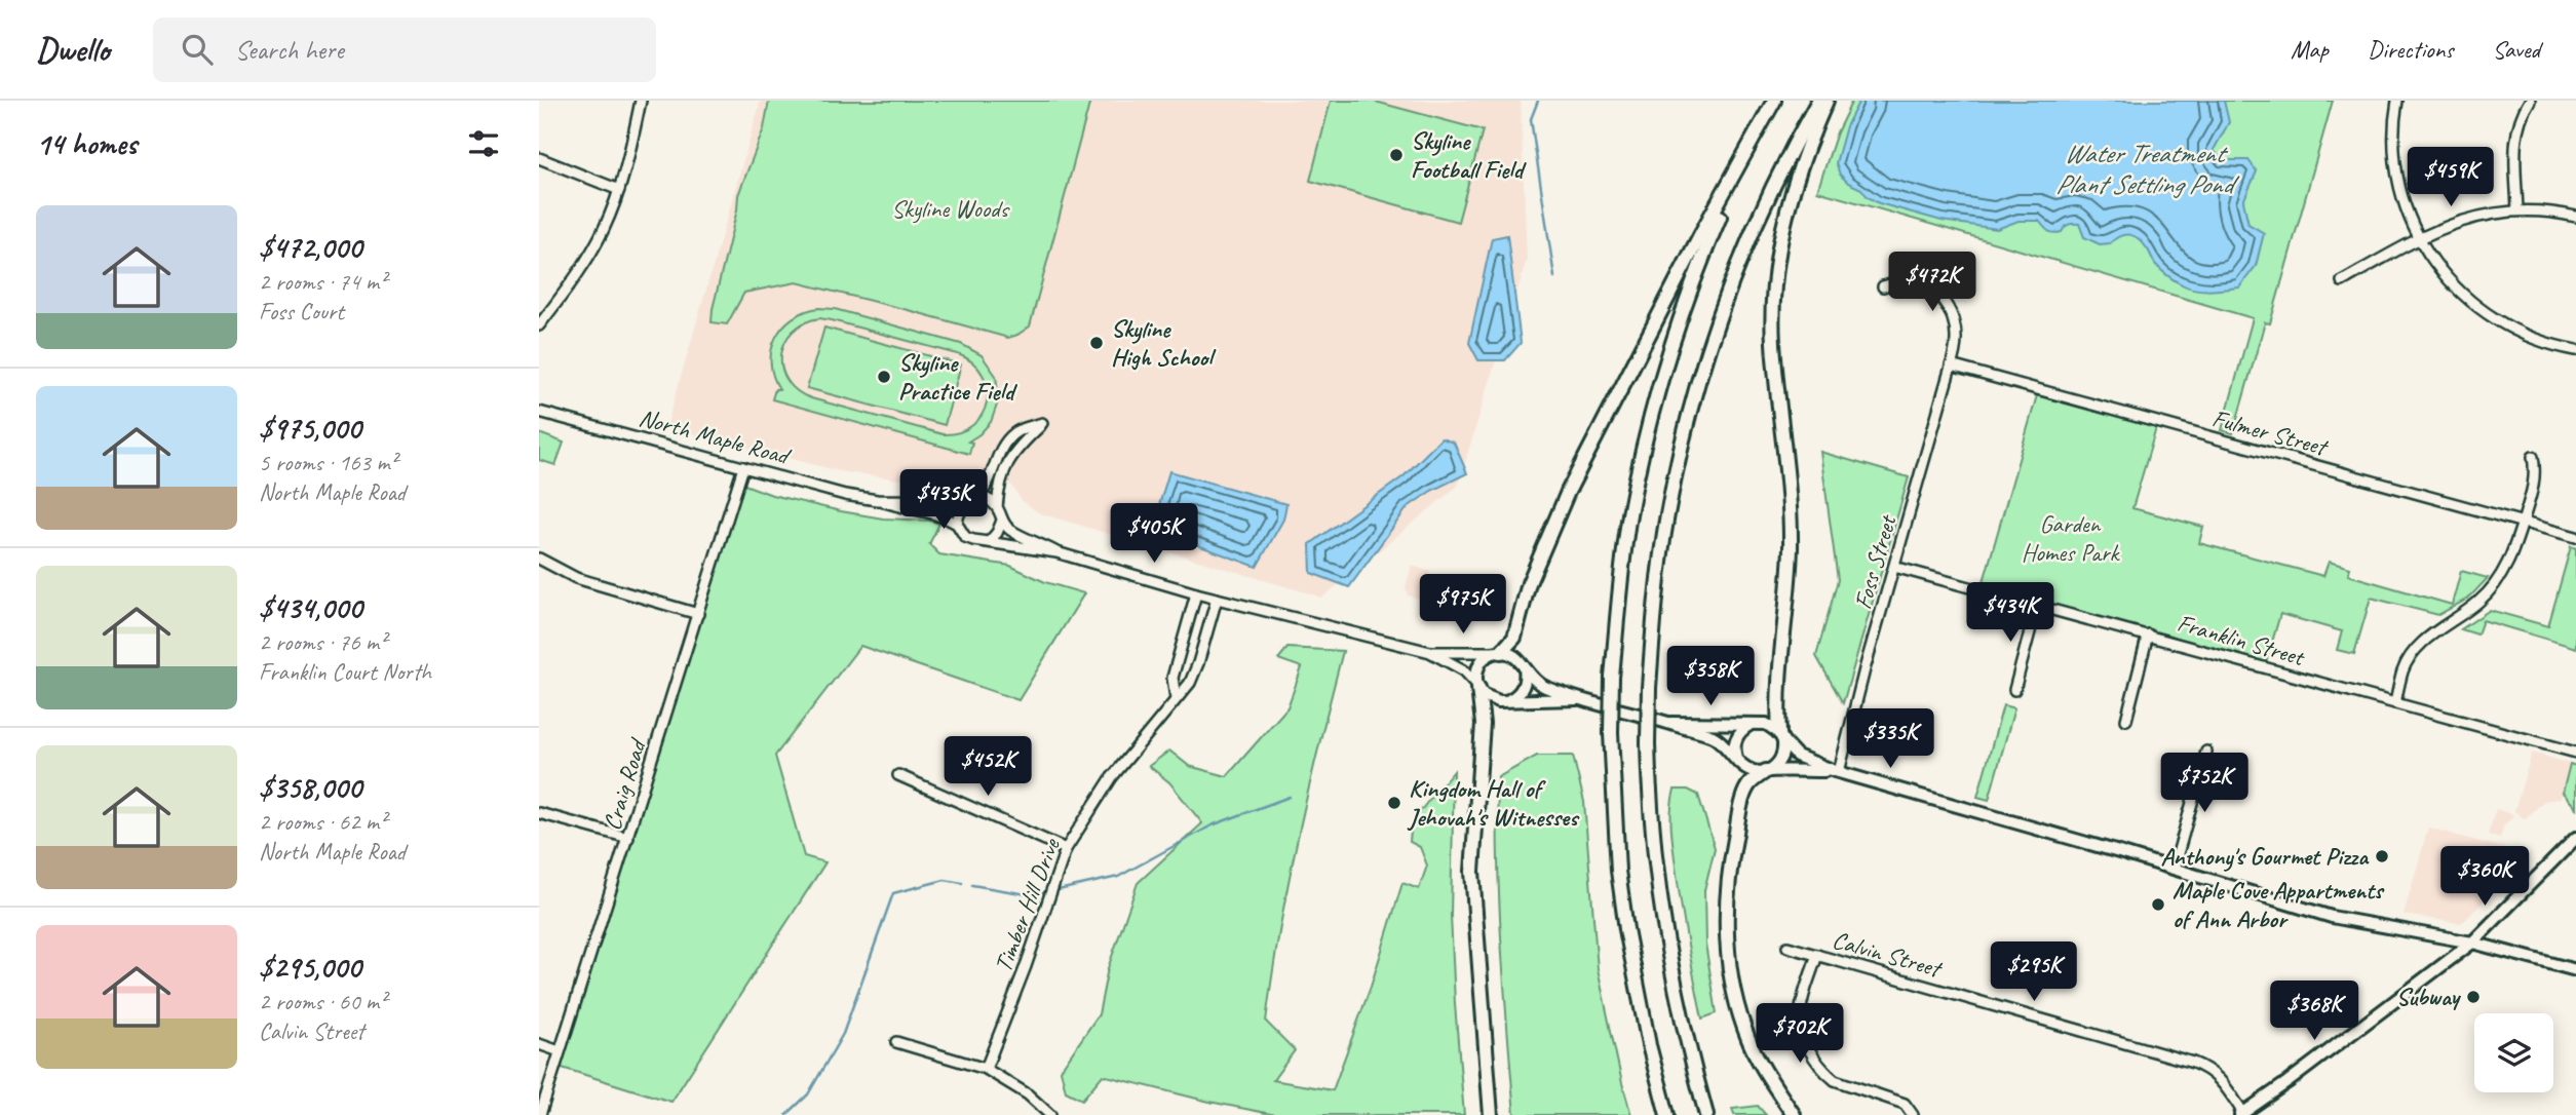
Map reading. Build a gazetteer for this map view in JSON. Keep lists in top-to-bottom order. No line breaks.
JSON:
{"streets":{"street":["Fulmer Street","North Maple Road","Foss Street","Franklin Street","Craig Road","Timber Hill Drive","Calvin Street"]},"crossings":[["Fulmer Street","Foss Street"],["North Maple Road","Craig Road"],["Foss Street","Franklin Street"]],"water":["Water Treatment Plant Settling Pond"],"parks":["Skyline Woods","Garden Homes Park"],"places":["Skyline Football Field","Skyline High School","Skyline Practice Field","Kingdom Hall of Jehovah's Witnesses","Anthony's Gourmet Pizza","Maple Cove Appartments of Ann Arbor","Subway"],"page":{"header":"Dwello","search":"Search here","nav":["Map","Directions","Saved"],"heading":"14 homes","price":["$459K","$472K","$435K","$405K","$975K","$434K","$358K","$335K","$452K","$752K","$360K","$295K","$368K","$702K"],"list":[{"name":"$472,000","note":"2 rooms · 74 m² · Foss Court"},{"name":"$975,000","note":"5 rooms · 163 m² · North Maple Road"},{"name":"$434,000","note":"2 rooms · 76 m² · Franklin Court North"},{"name":"$358,000","note":"2 rooms · 62 m² · North Maple Road"},{"name":"$295,000","note":"2 rooms · 60 m² · Calvin Street"}]}}
